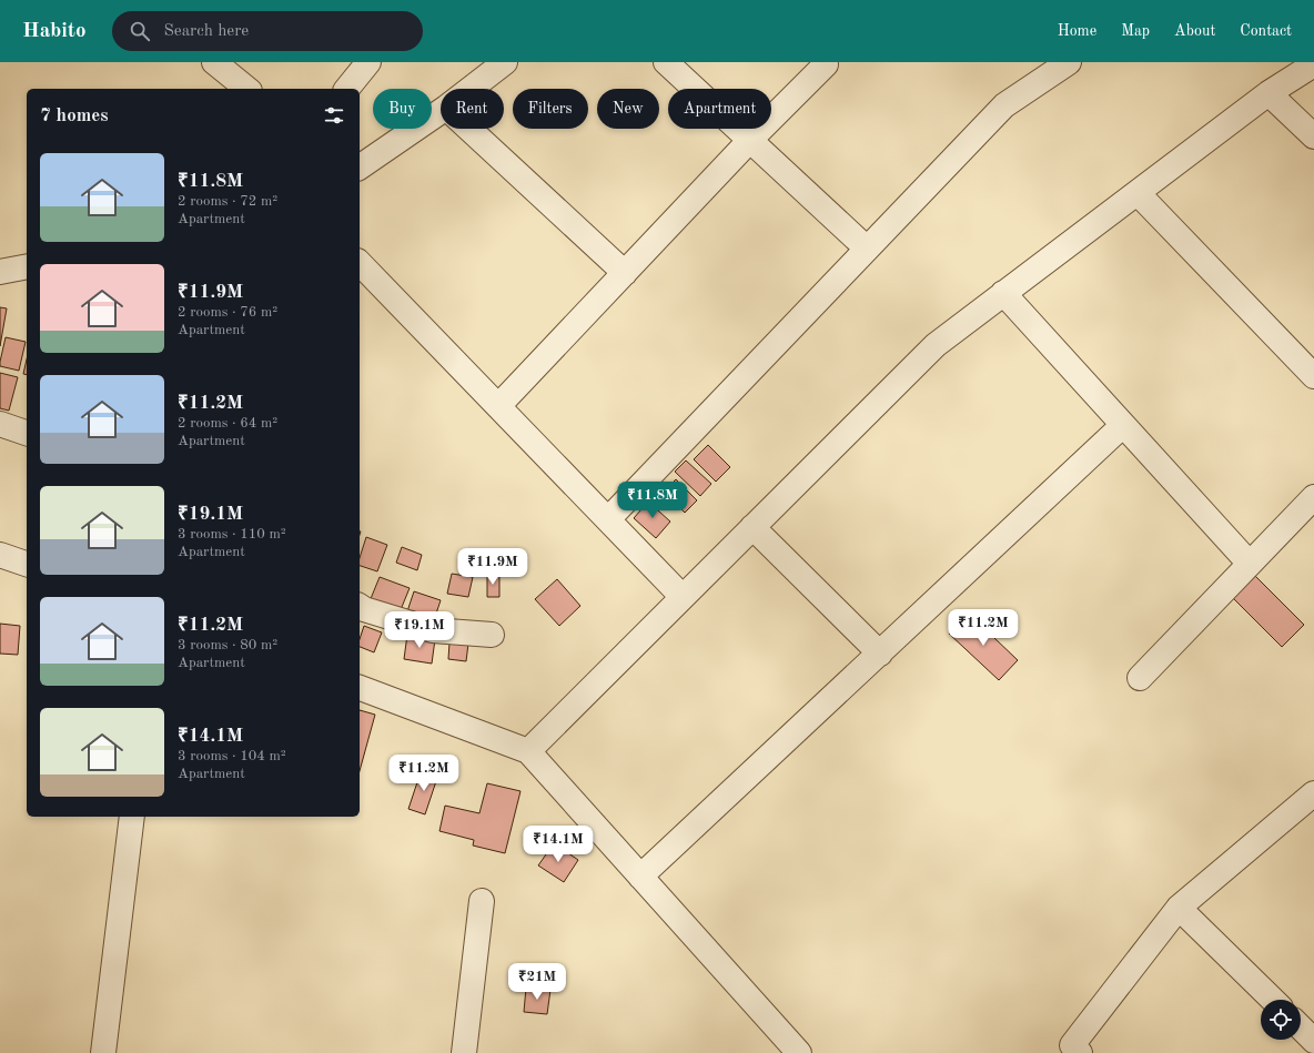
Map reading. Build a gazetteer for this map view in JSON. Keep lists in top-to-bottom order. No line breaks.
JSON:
{"page":{"header":"Habito","search":"Search here","nav":["Home","Map","About","Contact"],"chip":["Buy","Rent","Filters","New","Apartment"],"heading":"7 homes","list":[{"name":"₹11.8M","note":"2 rooms · 72 m² · Apartment"},{"name":"₹11.9M","note":"2 rooms · 76 m² · Apartment"},{"name":"₹11.2M","note":"2 rooms · 64 m² · Apartment"},{"name":"₹19.1M","note":"3 rooms · 110 m² · Apartment"},{"name":"₹11.2M","note":"3 rooms · 80 m² · Apartment"},{"name":"₹14.1M","note":"3 rooms · 104 m² · Apartment"}],"price":["₹11.8M","₹11.9M","₹11.2M","₹19.1M","₹11.2M","₹14.1M","₹21M"]}}
